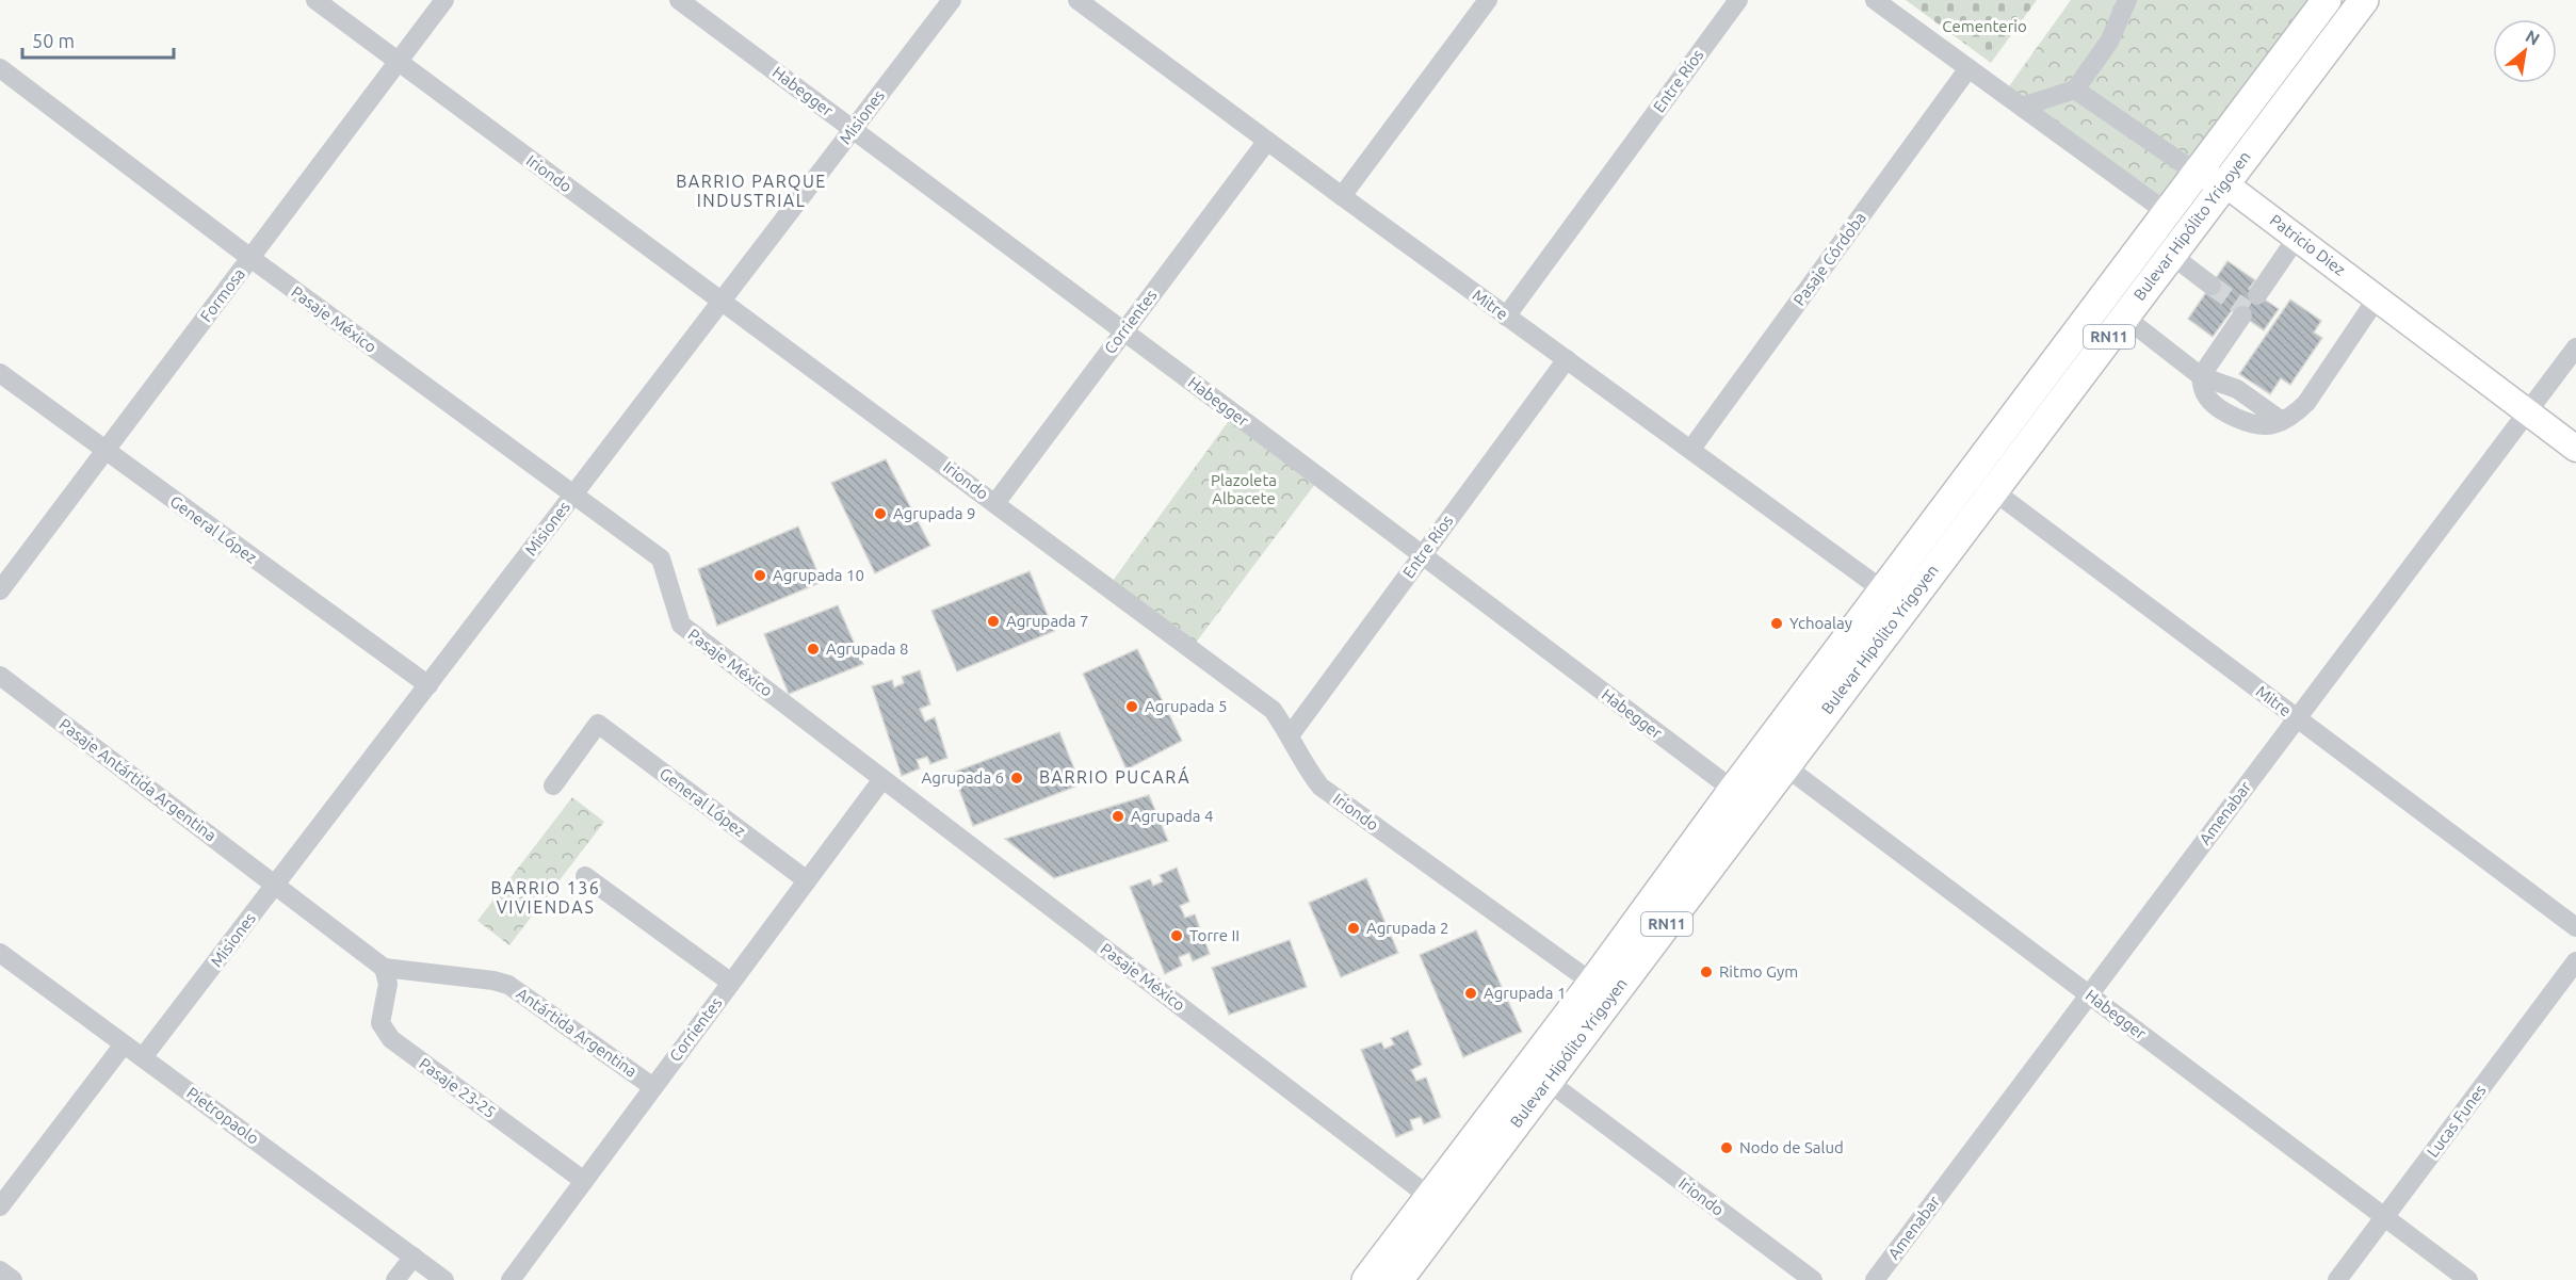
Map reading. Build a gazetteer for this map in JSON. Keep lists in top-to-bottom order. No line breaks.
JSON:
{"streets":{"highway":["Bulevar Hipólito Yrigoyen","RN11"],"main road":["Patricio Diez"],"street":["Entre Ríos","Habegger","Misiones","Iriondo","Pasaje Córdoba","Formosa","Mitre","Pasaje México","Corrientes","General López","Pasaje Antártida Argentina","Amenabar","Antártida Argentina","Pasaje 23-25","Pietropaolo","Lucas Funes"]},"crossings":[["Entre Ríos","Habegger"],["Entre Ríos","Iriondo"],["Entre Ríos","Mitre"],["Habegger","Misiones"],["Habegger","Bulevar Hipólito Yrigoyen"],["Habegger","Corrientes"],["Habegger","Amenabar"],["Habegger","Lucas Funes"],["Misiones","Iriondo"],["Misiones","Pasaje México"],["Misiones","General López"],["Misiones","Pasaje Antártida Argentina"],["Misiones","Pietropaolo"],["Iriondo","Bulevar Hipólito Yrigoyen"],["Iriondo","Formosa"],["Iriondo","Corrientes"],["Bulevar Hipólito Yrigoyen","Patricio Diez"],["Bulevar Hipólito Yrigoyen","Mitre"],["Bulevar Hipólito Yrigoyen","Pasaje México"],["Patricio Diez","Amenabar"],["Pasaje Córdoba","Mitre"],["Formosa","Pasaje México"],["Formosa","General López"],["Mitre","Corrientes"],["Mitre","Amenabar"],["Pasaje México","Corrientes"],["Corrientes","General López"],["Corrientes","Antártida Argentina"],["Corrientes","Pasaje 23-25"],["Pasaje Antártida Argentina","Antártida Argentina"],["Pasaje Antártida Argentina","Pasaje 23-25"],["Antártida Argentina","Pasaje 23-25"]],"districts":["BARRIO PARQUE INDUSTRIAL","BARRIO PUCARÁ","BARRIO 136 VIVIENDAS"],"parks":["Cementerio","Plazoleta Albacete"],"places":["Agrupada 9","Agrupada 10","Agrupada 7","Ychoalay","Agrupada 8","Agrupada 5","Agrupada 6","Agrupada 4","Agrupada 2","Torre II","Ritmo Gym","Agrupada 1","Nodo de Salud"],"scale_bar":"50 m","north":"top right"}
